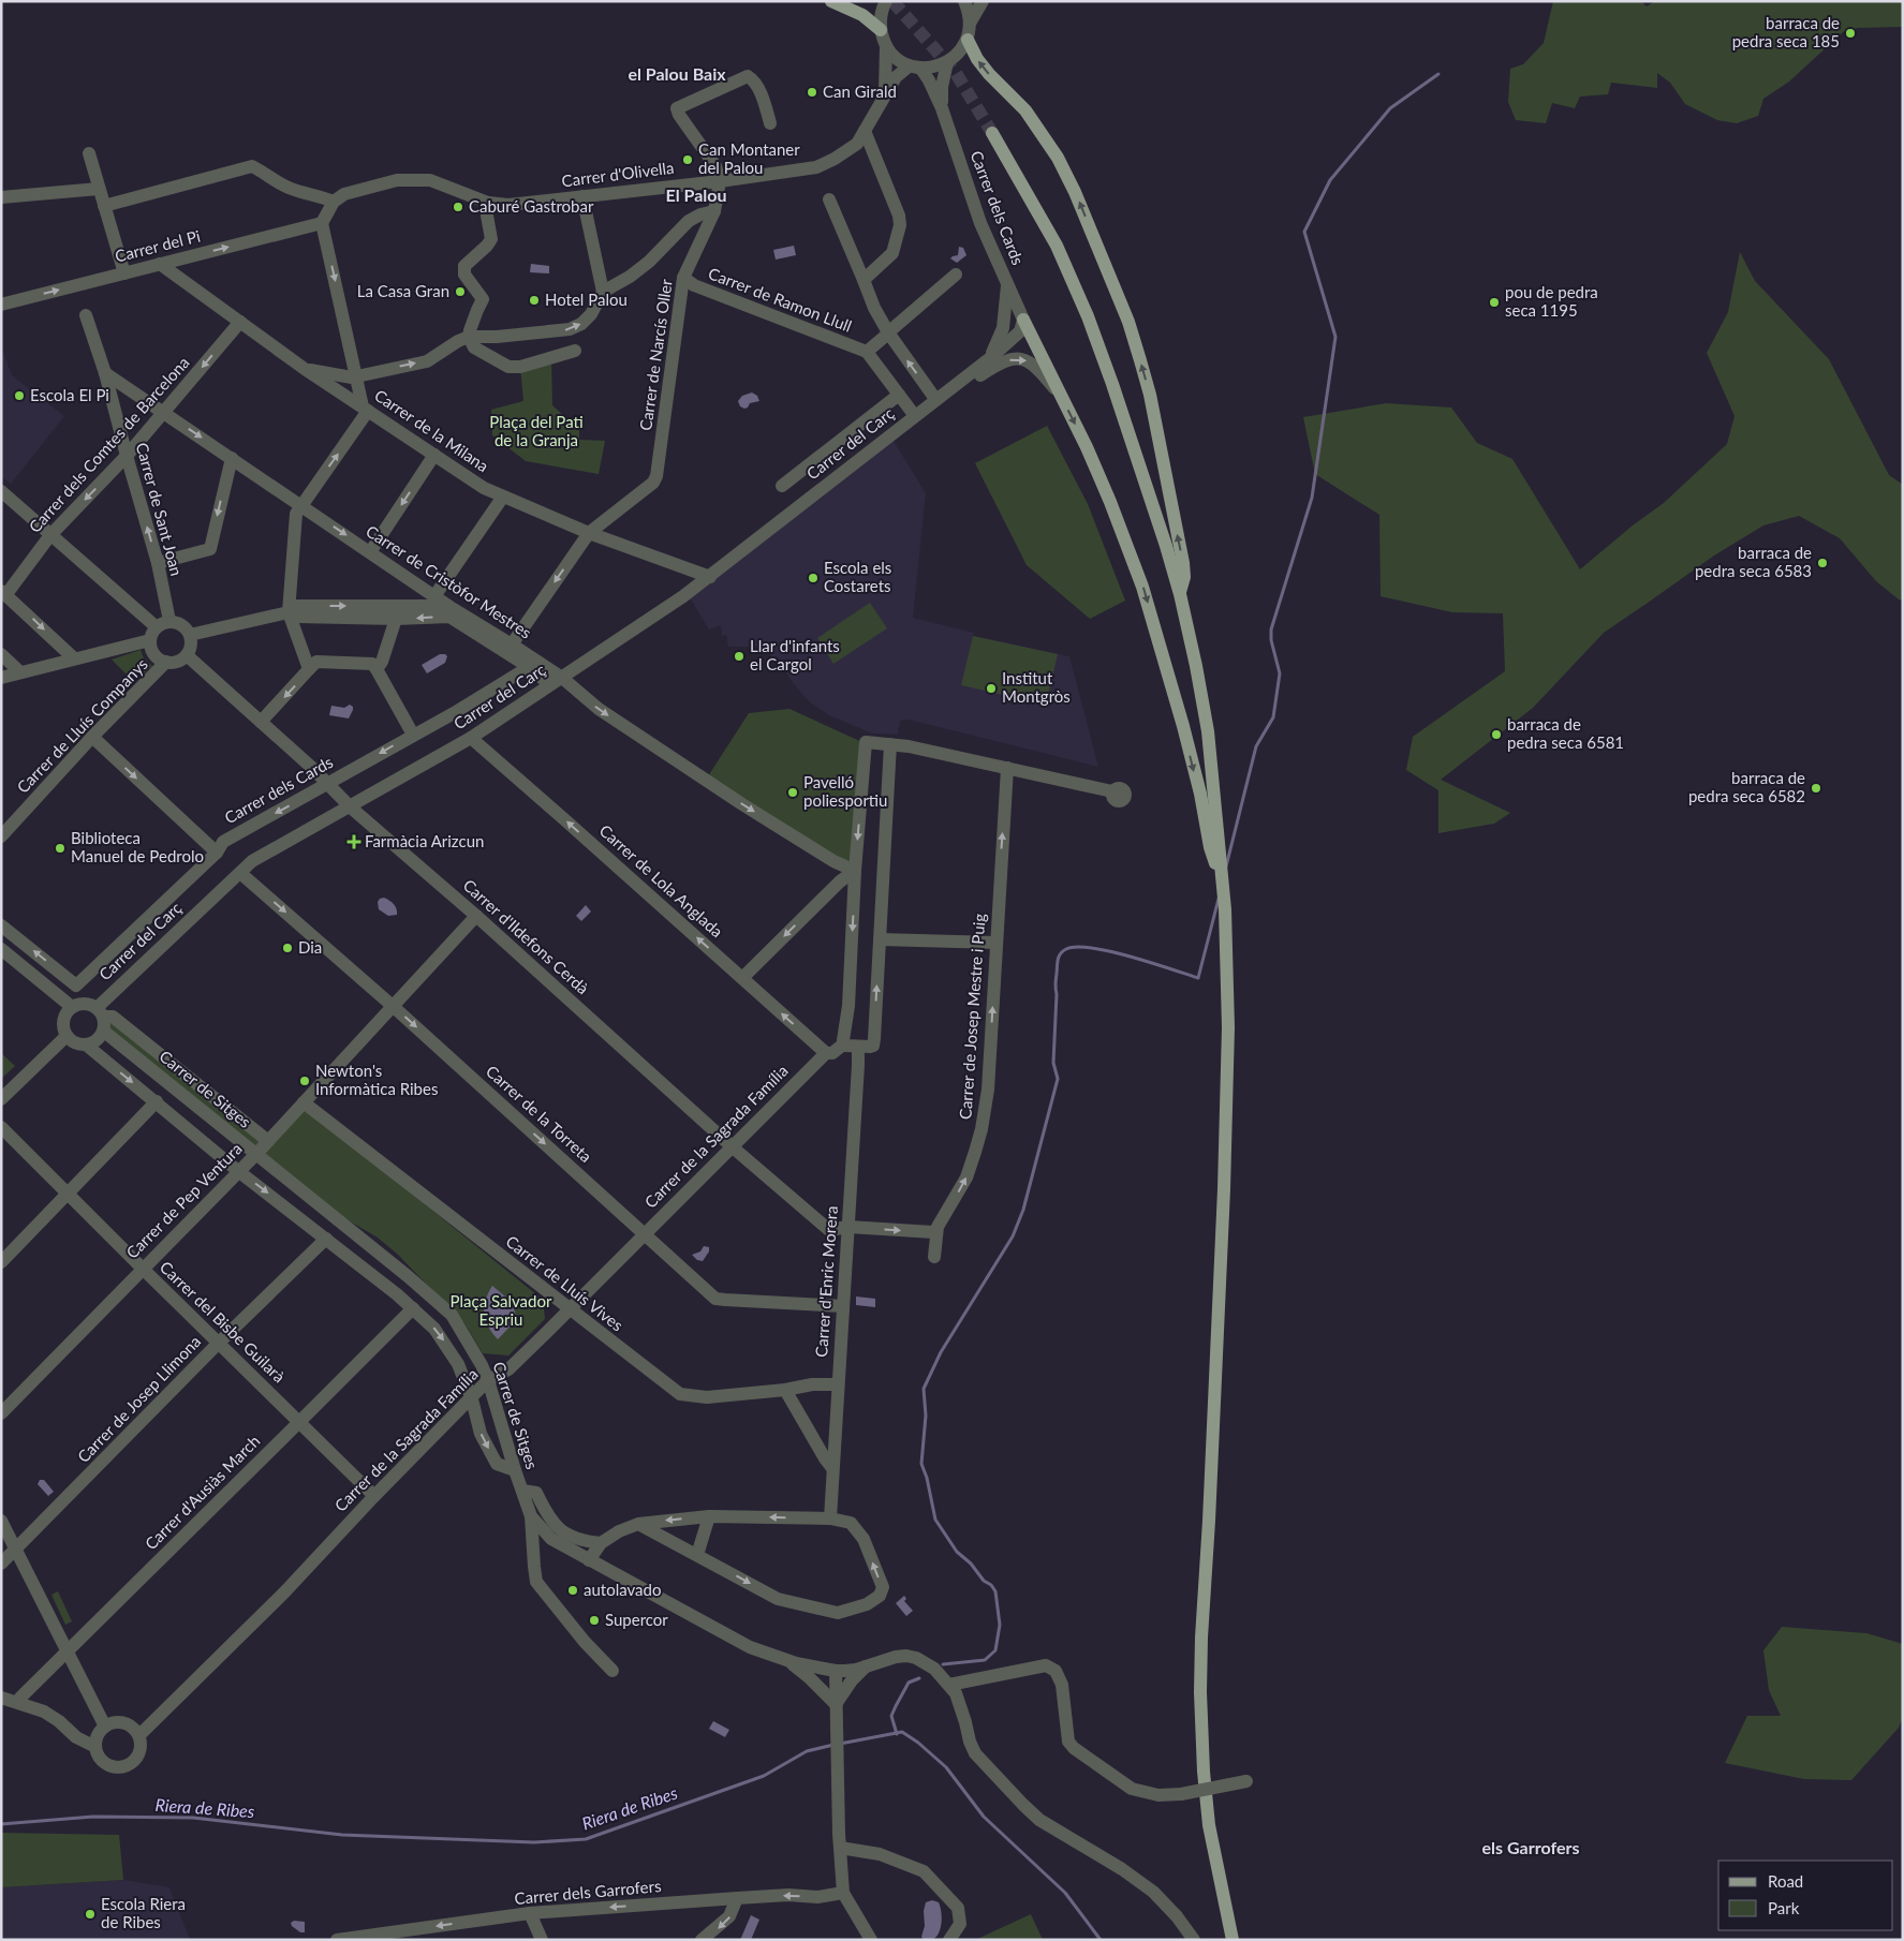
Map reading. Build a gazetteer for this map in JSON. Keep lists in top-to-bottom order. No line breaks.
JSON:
{"streets":{"street":["Carrer d'Olivella","Carrer dels Cards","Carrer del Pi","Carrer de Ramon Llull","Carrer de Narcís Oller","Carrer de la Milana","Carrer del Carç","Carrer dels Comtes de Barcelona","Carrer de Sant Joan","Carrer de Cristòfor Mestres","Carrer de Lluís Companys","Carrer de Lola Anglada","Carrer d'Ildefons Cerdà","Carrer de Josep Mestre i Puig","Carrer de Sitges","Carrer de la Torreta","Carrer de la Sagrada Família","Carrer de Pep Ventura","Carrer d'Enric Morera","Carrer de Lluís Vives","Carrer del Bisbe Guilarà","Carrer de Josep Llimona","Carrer d'Ausiàs March","Carrer dels Garrofers"]},"crossings":[["Carrer d'Olivella","Carrer dels Cards"],["Carrer d'Olivella","Carrer de Narcís Oller"],["Carrer dels Cards","Carrer del Carç"],["Carrer dels Cards","Carrer d'Ildefons Cerdà"],["Carrer del Pi","Carrer de la Milana"],["Carrer de Ramon Llull","Carrer de Narcís Oller"],["Carrer de Narcís Oller","Carrer de la Milana"],["Carrer de la Milana","Carrer del Carç"],["Carrer de la Milana","Carrer dels Comtes de Barcelona"],["Carrer del Carç","Carrer de Cristòfor Mestres"],["Carrer del Carç","Carrer de Lola Anglada"],["Carrer del Carç","Carrer d'Ildefons Cerdà"],["Carrer del Carç","Carrer de Sitges"],["Carrer del Carç","Carrer de la Torreta"],["Carrer dels Comtes de Barcelona","Carrer de Sant Joan"],["Carrer dels Comtes de Barcelona","Carrer de Cristòfor Mestres"],["Carrer de Sant Joan","Carrer de Cristòfor Mestres"],["Carrer de Sant Joan","Carrer de Lluís Companys"],["Carrer de Sant Joan","Carrer d'Ildefons Cerdà"],["Carrer de Lluís Companys","Carrer d'Ildefons Cerdà"],["Carrer de Lola Anglada","Carrer de la Sagrada Família"],["Carrer d'Ildefons Cerdà","Carrer de la Sagrada Família"],["Carrer d'Ildefons Cerdà","Carrer de Pep Ventura"],["Carrer d'Ildefons Cerdà","Carrer d'Enric Morera"],["Carrer de Sitges","Carrer de la Sagrada Família"],["Carrer de Sitges","Carrer de Pep Ventura"],["Carrer de la Torreta","Carrer de la Sagrada Família"],["Carrer de la Torreta","Carrer de Pep Ventura"],["Carrer de la Torreta","Carrer d'Enric Morera"],["Carrer de la Sagrada Família","Carrer de Lluís Vives"],["Carrer de la Sagrada Família","Carrer del Bisbe Guilarà"],["Carrer de Pep Ventura","Carrer de Lluís Vives"],["Carrer de Pep Ventura","Carrer del Bisbe Guilarà"],["Carrer d'Enric Morera","Carrer de Lluís Vives"],["Carrer del Bisbe Guilarà","Carrer de Josep Llimona"],["Carrer del Bisbe Guilarà","Carrer d'Ausiàs March"]],"one_way":["Carrer dels Comtes de Barcelona","Carrer de Sant Joan","Carrer de Cristòfor Mestres","Carrer de Lola Anglada","Carrer de la Torreta","Carrer dels Garrofers"],"districts":["el Palou Baix","El Palou","els Garrofers"],"water":["Riera de Ribes"],"parks":["Plaça del Pati de la Granja","Plaça Salvador Espriu"],"places":{"other":["barraca de pedra seca 185","Can Girald","Can Montaner del Palou","Caburé Gastrobar","La Casa Gran","Hotel Palou","pou de pedra seca 1195","Escola El Pi","barraca de pedra seca 6583","Escola els Costarets","Llar d'infants el Cargol","Institut Montgròs","barraca de pedra seca 6581","barraca de pedra seca 6582","Pavelló poliesportiu","Biblioteca Manuel de Pedrolo","Dia","Newton's Informàtica Ribes","autolavado","Supercor","Escola Riera de Ribes"],"health":["Farmàcia Arizcun"]},"legend":["Road","Park"]}
